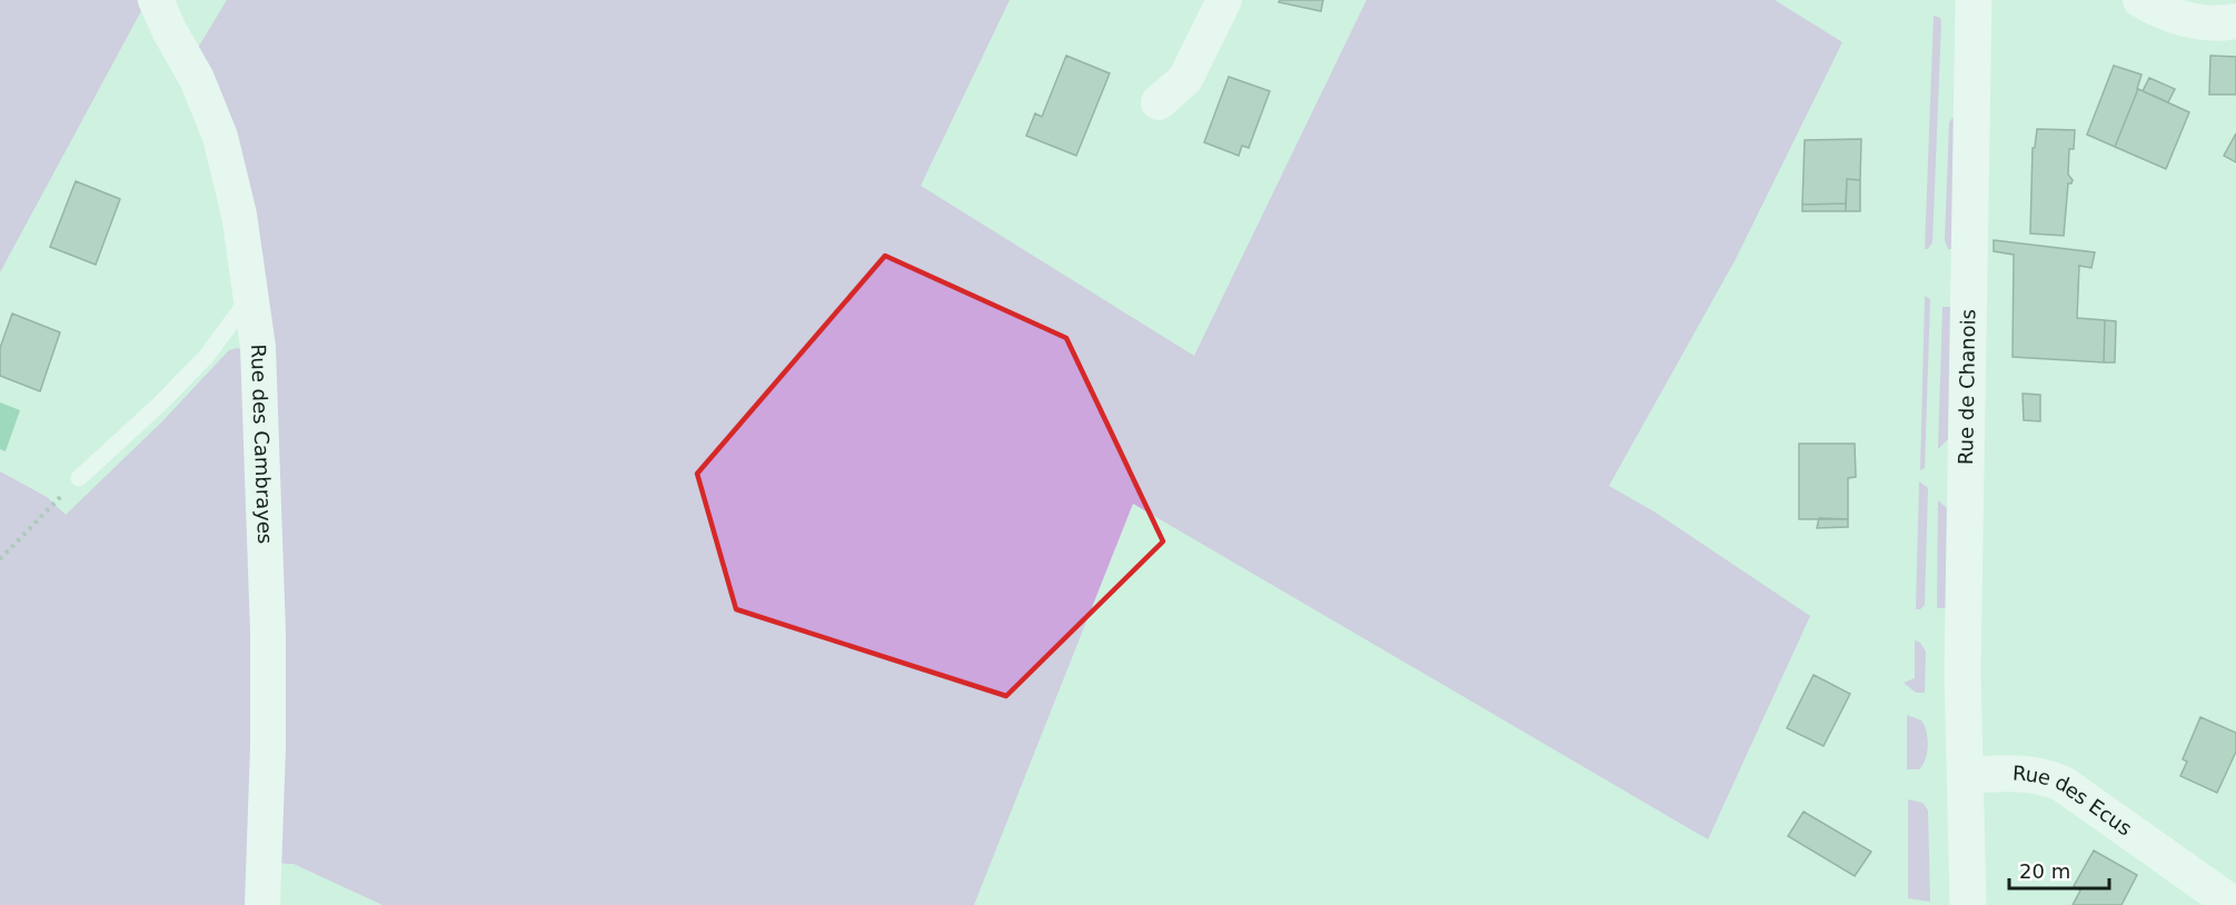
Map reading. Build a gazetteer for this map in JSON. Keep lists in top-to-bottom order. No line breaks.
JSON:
{"streets":{"street":["Rue de Chanois","Rue des Cambrayes","Rue des Ecus"]},"crossings":[["Rue de Chanois","Rue des Ecus"]],"scale_bar":"20 m"}
